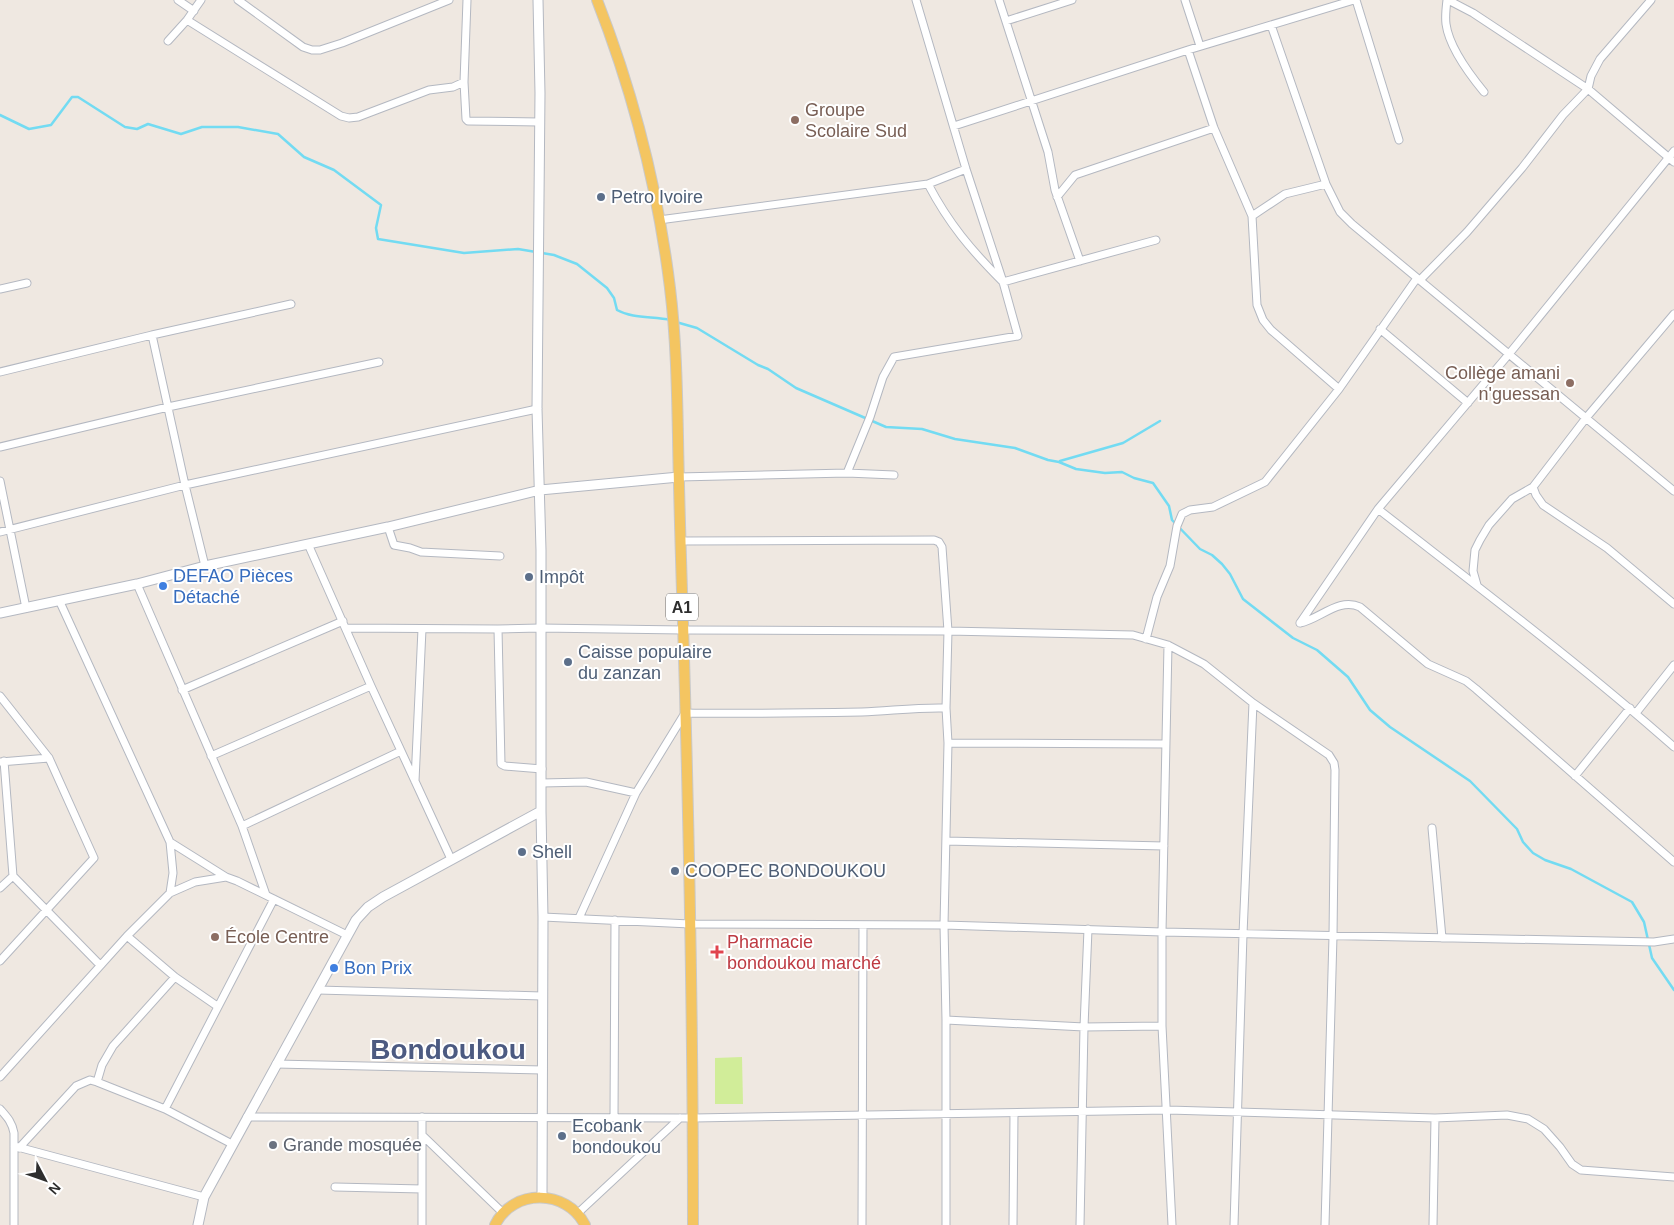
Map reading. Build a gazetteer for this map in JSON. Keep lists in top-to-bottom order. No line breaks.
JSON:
{"streets":{"main road":["A1"]},"districts":["Bondoukou"],"places":{"other":["Groupe Scolaire Sud","Petro Ivoire","Collège amani n'guessan","Impôt","DEFAO Pièces Détaché","Caisse populaire du zanzan","Shell","COOPEC BONDOUKOU","École Centre","Bon Prix","Ecobank bondoukou","Grande mosquée"],"health":["Pharmacie bondoukou marché"]},"north":"bottom right"}
